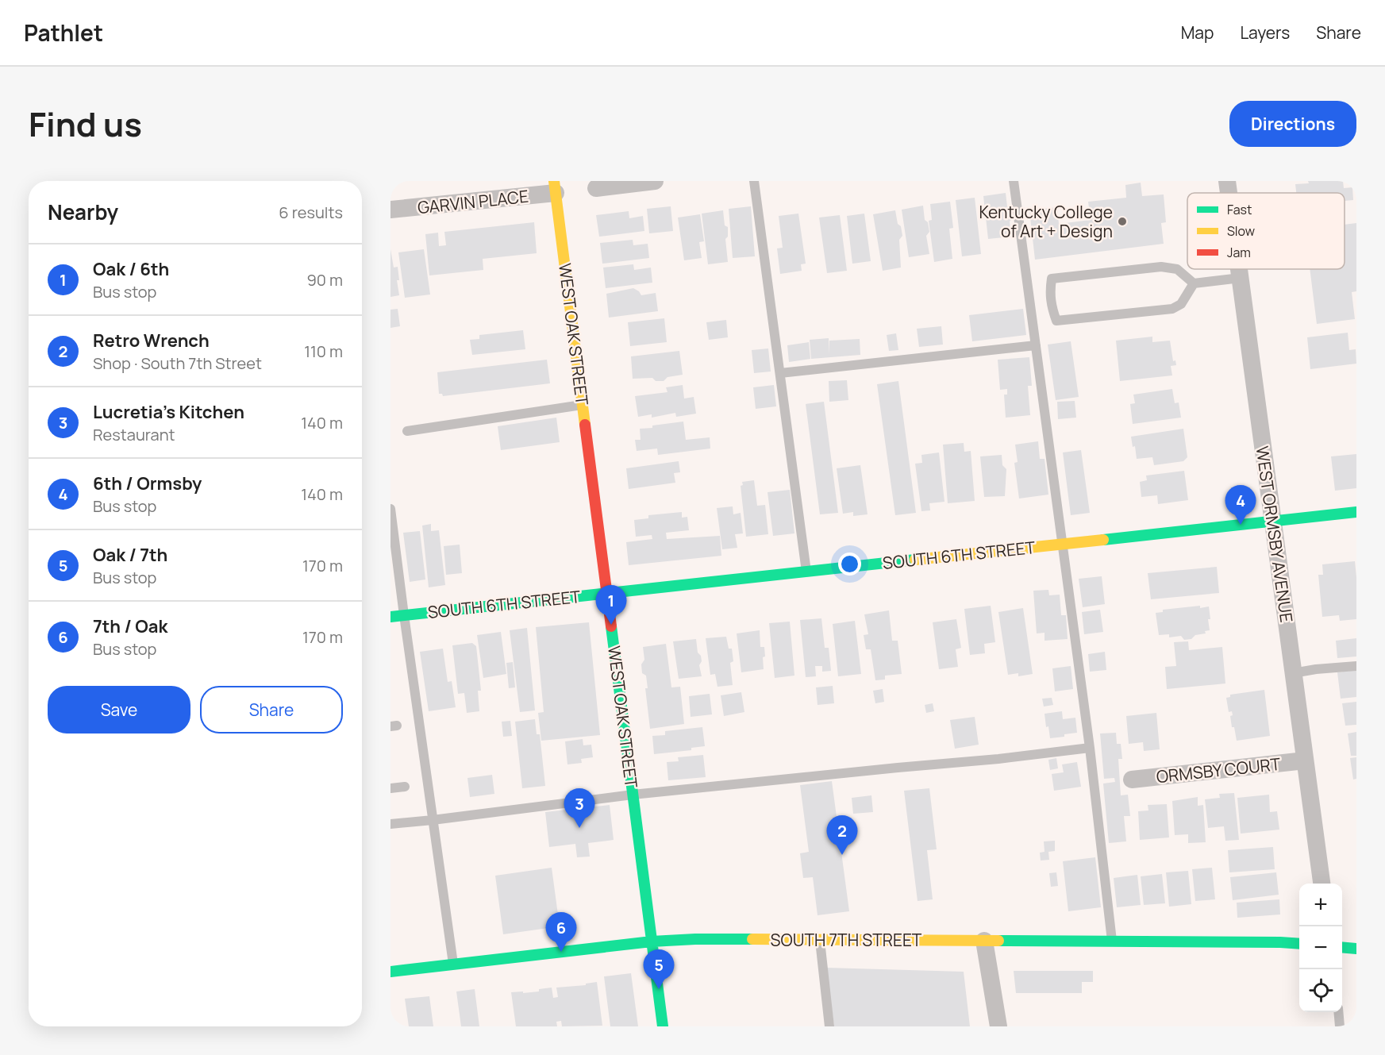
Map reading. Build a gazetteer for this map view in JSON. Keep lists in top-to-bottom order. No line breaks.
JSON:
{"streets":{"street":["GARVIN PLACE","WEST OAK STREET","WEST ORMSBY AVENUE","SOUTH 6TH STREET","ORMSBY COURT","SOUTH 7TH STREET"]},"crossings":[["GARVIN PLACE","WEST OAK STREET"],["WEST OAK STREET","SOUTH 6TH STREET"],["WEST OAK STREET","SOUTH 7TH STREET"],["WEST ORMSBY AVENUE","SOUTH 6TH STREET"],["WEST ORMSBY AVENUE","ORMSBY COURT"]],"places":["Kentucky College of Art + Design"],"legend":["Fast","Slow","Jam"],"page":{"header":"Pathlet","nav":["Map","Layers","Share"],"title":"Find us","buttons":["Directions",["Save","Share"]],"heading":["Nearby","6 results"],"list":[{"mark":"1","name":"Oak / 6th","note":"Bus stop","value":"90 m"},{"mark":"2","name":"Retro Wrench","note":"Shop · South 7th Street","value":"110 m"},{"mark":"3","name":"Lucretia's Kitchen","note":"Restaurant","value":"140 m"},{"mark":"4","name":"6th / Ormsby","note":"Bus stop","value":"140 m"},{"mark":"5","name":"Oak / 7th","note":"Bus stop","value":"170 m"},{"mark":"6","name":"7th / Oak","note":"Bus stop","value":"170 m"}],"pins":["4","1","3","2","6","5"],"map_buttons":["+","−"]}}
